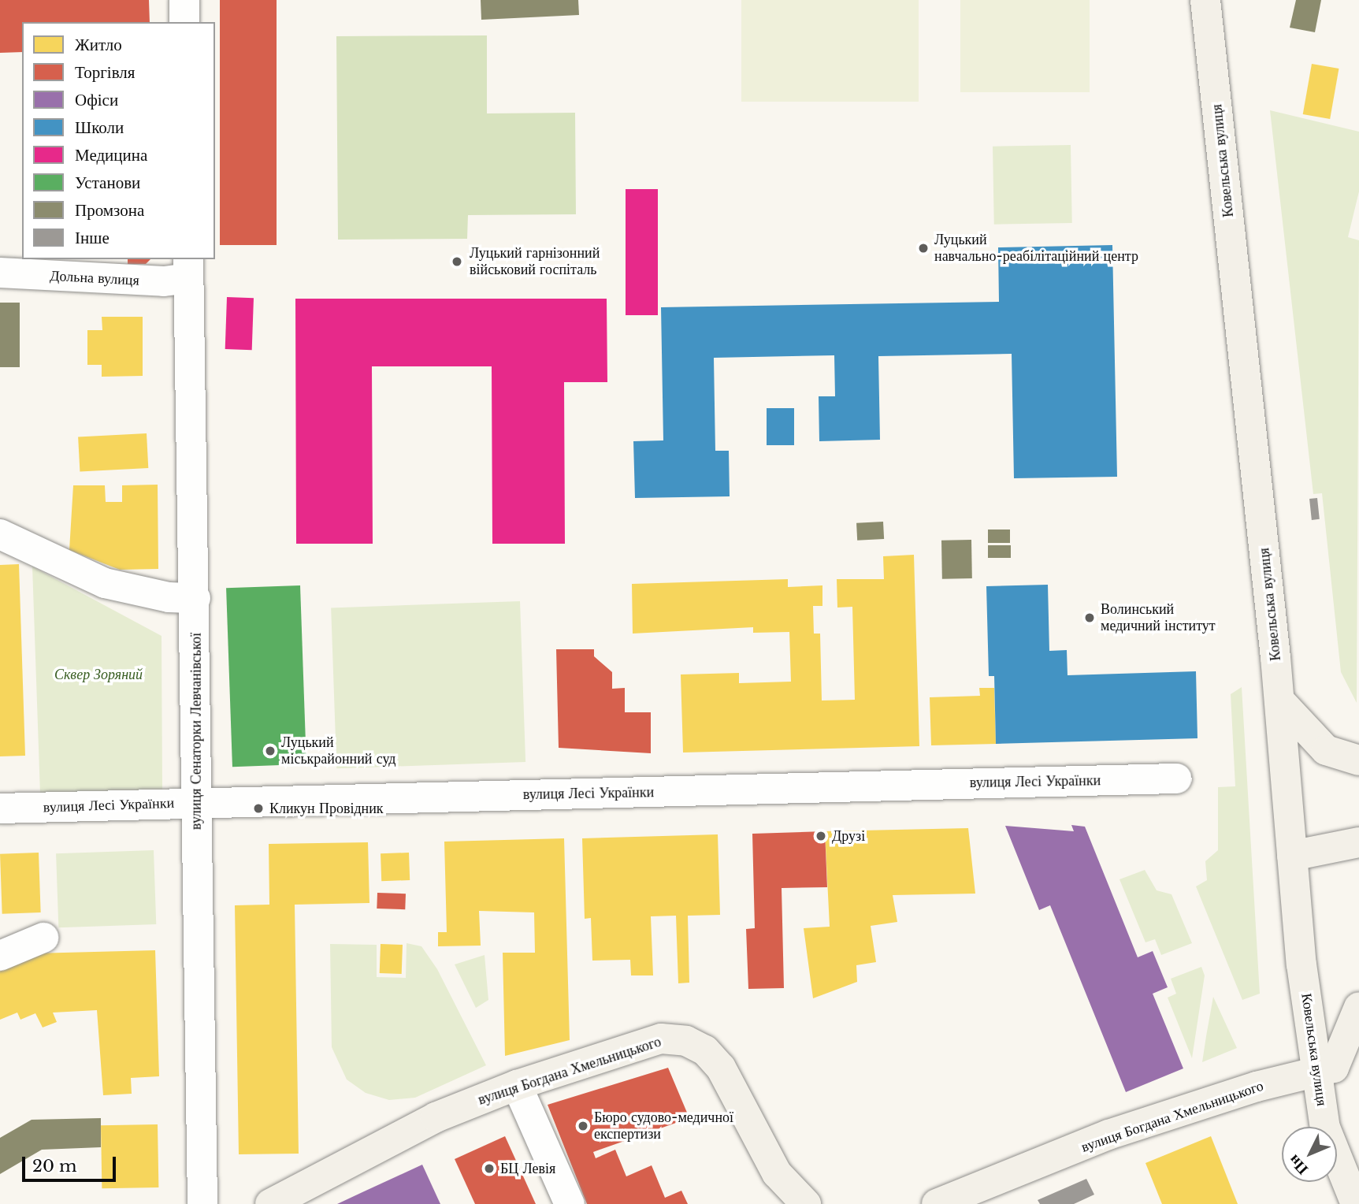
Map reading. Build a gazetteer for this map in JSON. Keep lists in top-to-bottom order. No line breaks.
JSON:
{"streets":{"main road":["Ковельська вулиця","вулиця Богдана Хмельницького"],"street":["Дольна вулиця","вулиця Сенаторки Левчанівської","вулиця Лесі Українки"]},"crossings":[["Ковельська вулиця","вулиця Богдана Хмельницького"],["Дольна вулиця","вулиця Сенаторки Левчанівської"],["вулиця Сенаторки Левчанівської","вулиця Лесі Українки"]],"parks":["Сквер Зоряний"],"places":["Луцький навчально-реабілітаційний центр","Луцький гарнізонний військовий госпіталь","Волинський медичний інститут","Луцький міськрайонний суд","Кликун Провідник","Друзі","Бюро судово-медичної експертизи","БЦ Левія"],"legend":["Житло","Торгівля","Офіси","Школи","Медицина","Установи","Промзона","Інше"],"scale_bar":"20 m","north":"bottom left"}
